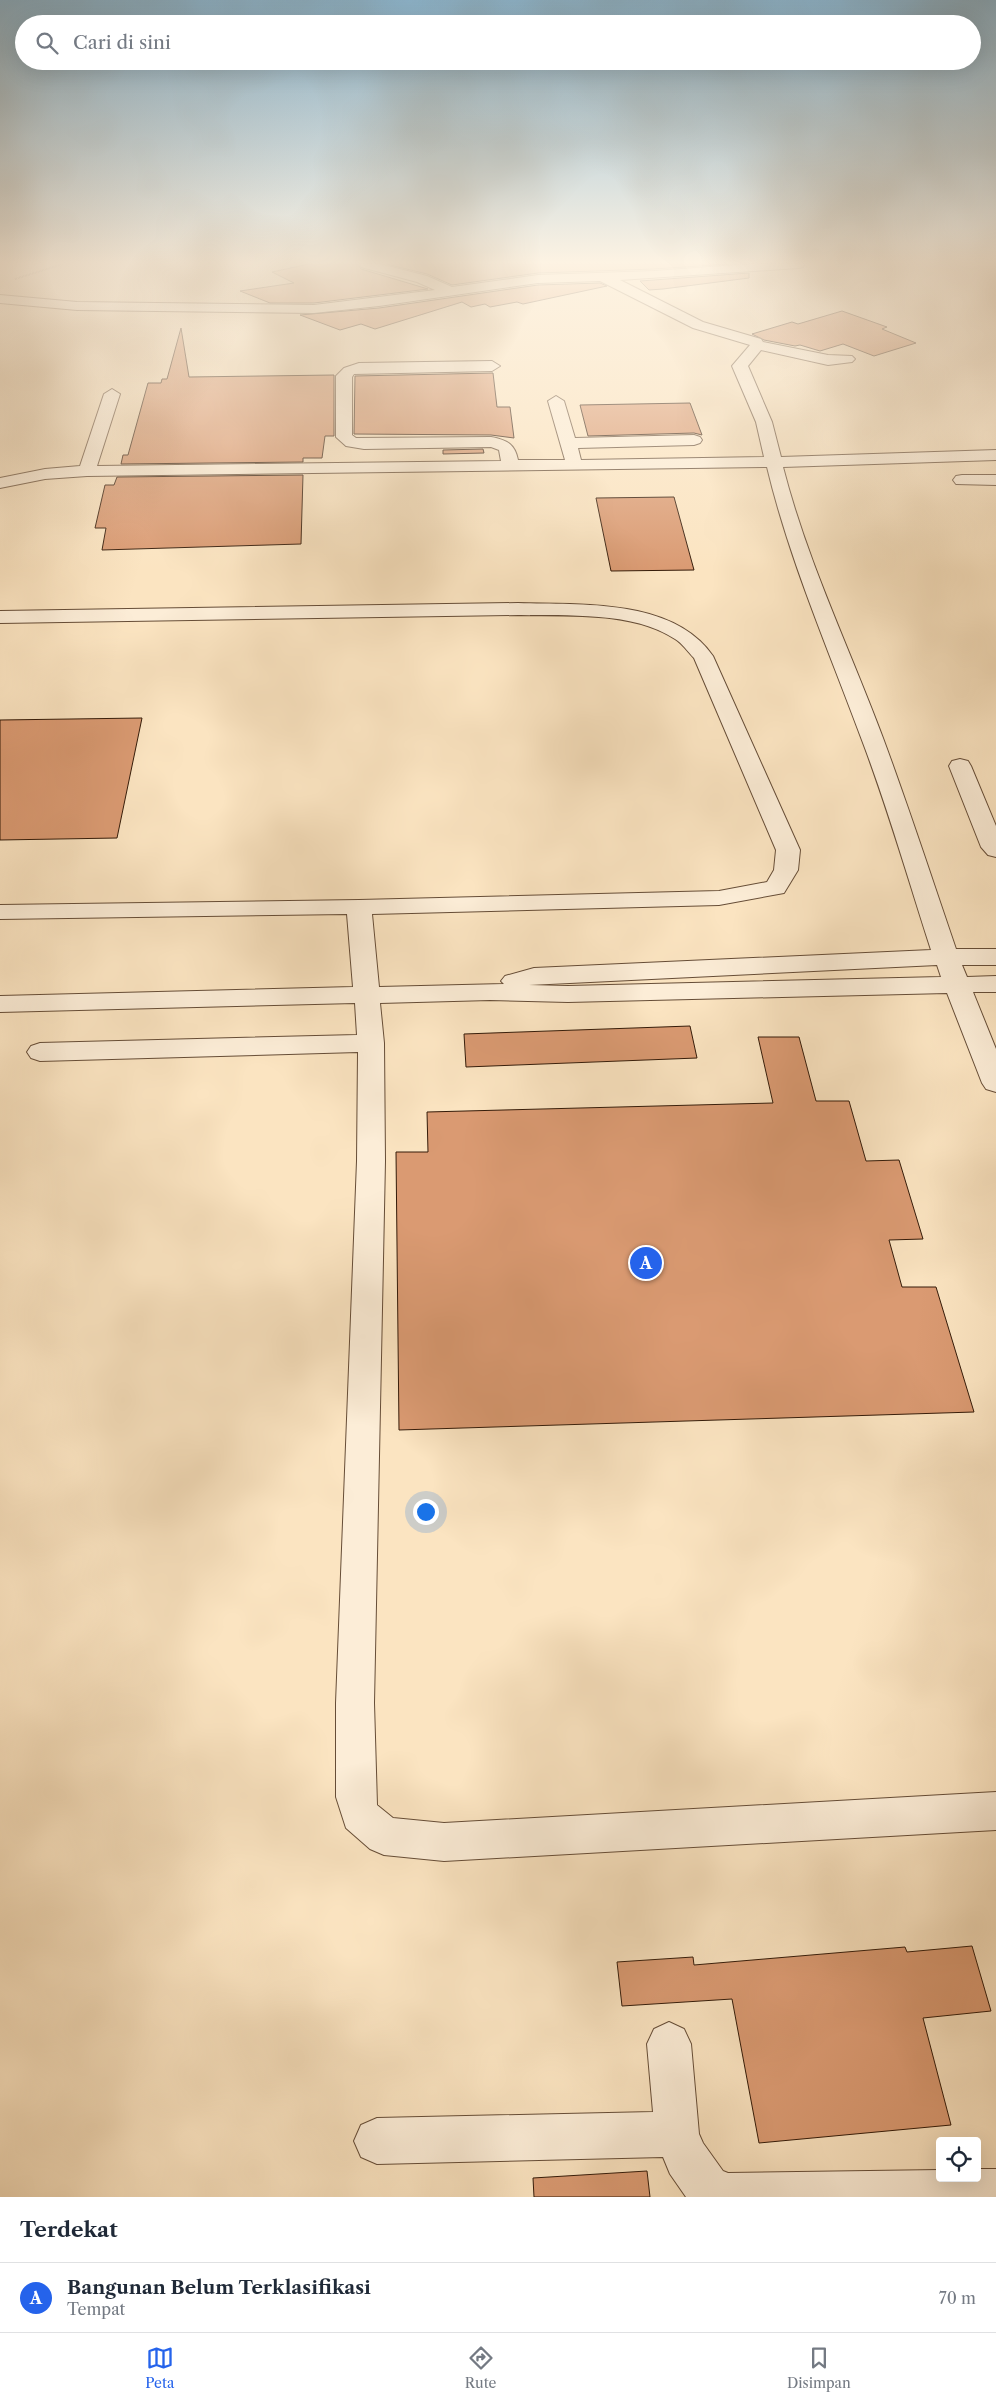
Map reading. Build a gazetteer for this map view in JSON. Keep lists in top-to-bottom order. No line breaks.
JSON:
{"page":{"search":"Cari di sini","pins":"A","heading":"Terdekat","list":[{"mark":"A","name":"Bangunan Belum Terklasifikasi","note":"Tempat","value":"70 m"}],"nav":["Peta","Rute","Disimpan"]}}
